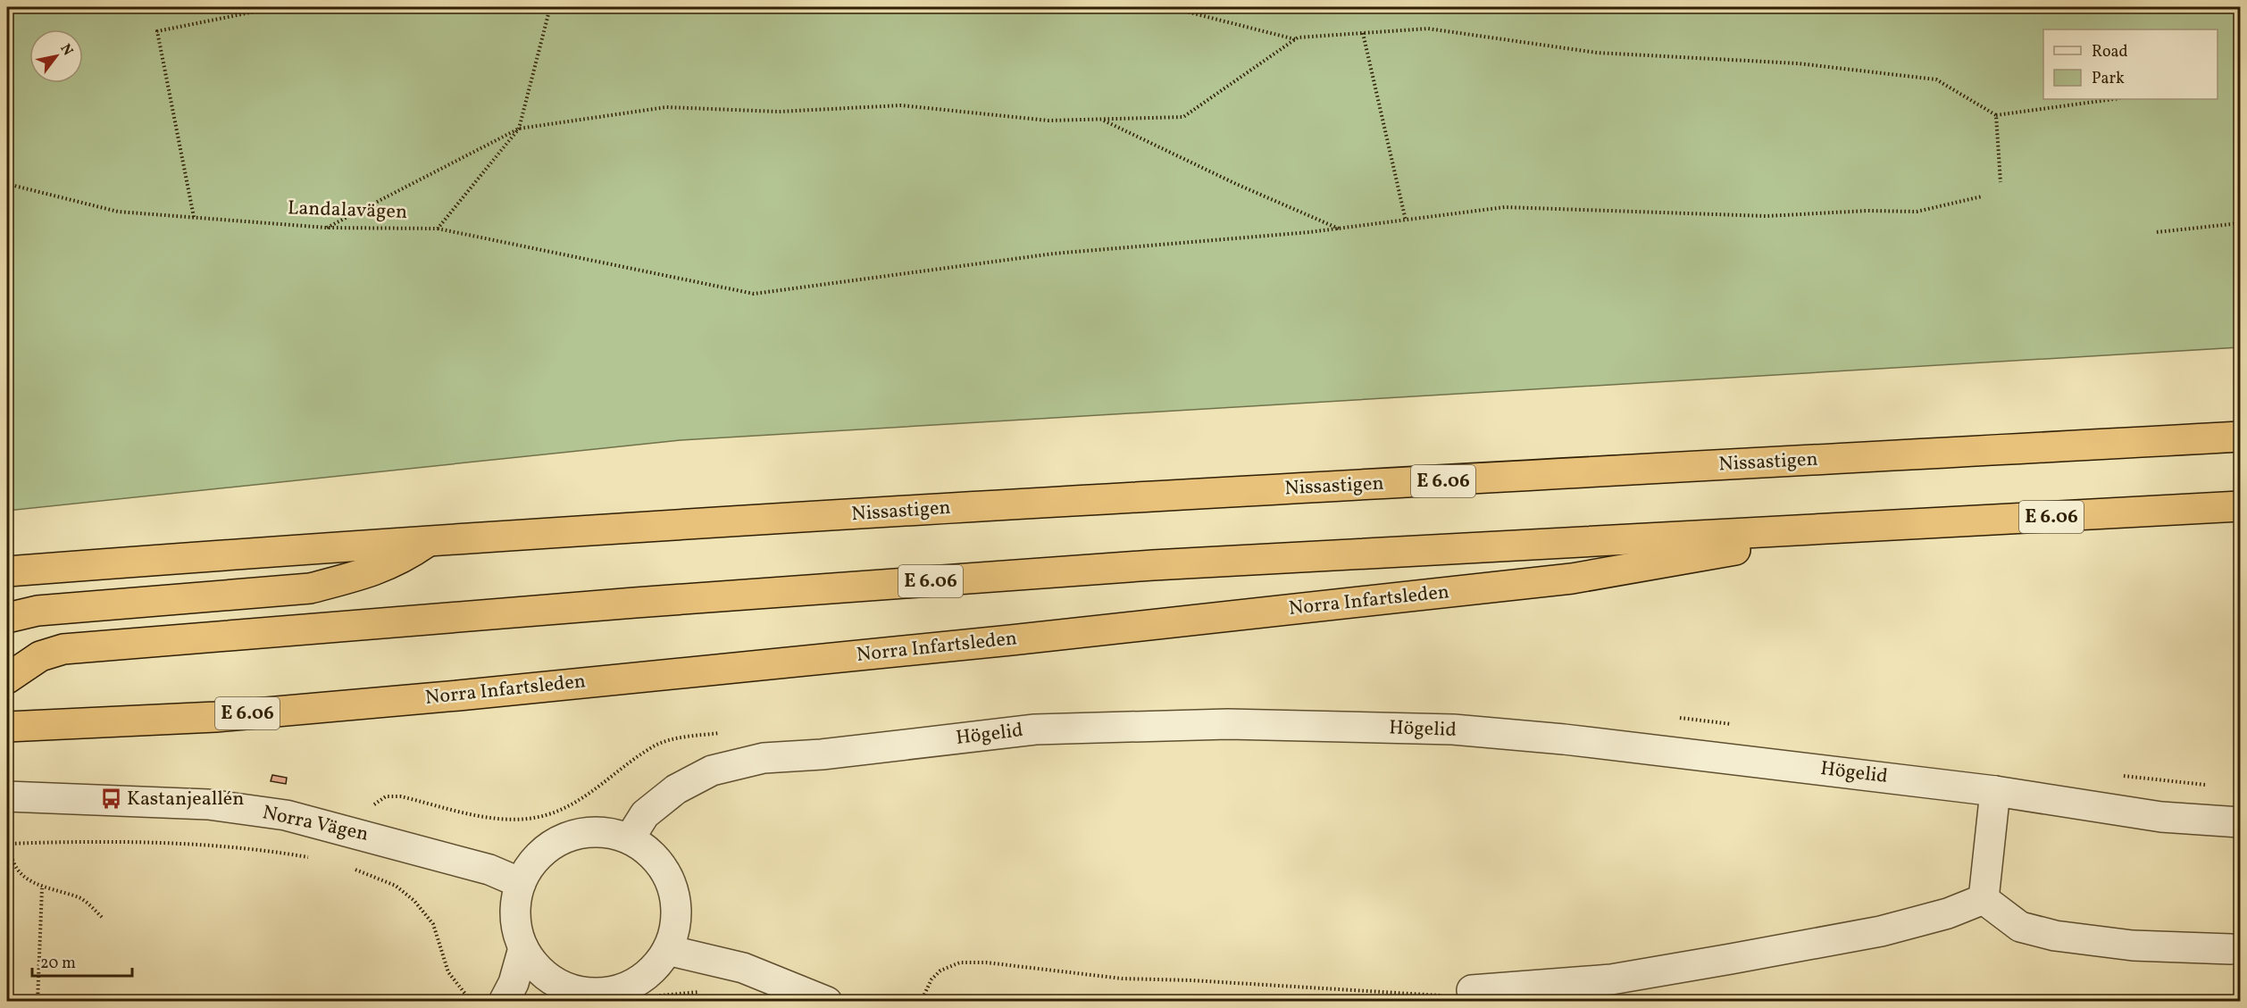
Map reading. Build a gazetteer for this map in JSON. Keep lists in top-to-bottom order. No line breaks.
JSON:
{"streets":{"highway":["Nissastigen","E 6.06","Norra Infartsleden"],"street":["Högelid","Norra Vägen"],"path":["Landalavägen"]},"crossings":[["Nissastigen","E 6.06"],["E 6.06","Norra Infartsleden"],["Högelid","Norra Vägen"]],"places":{"bus stop":["Kastanjeallén"]},"legend":["Road","Park"],"scale_bar":"20 m","north":"top right"}
